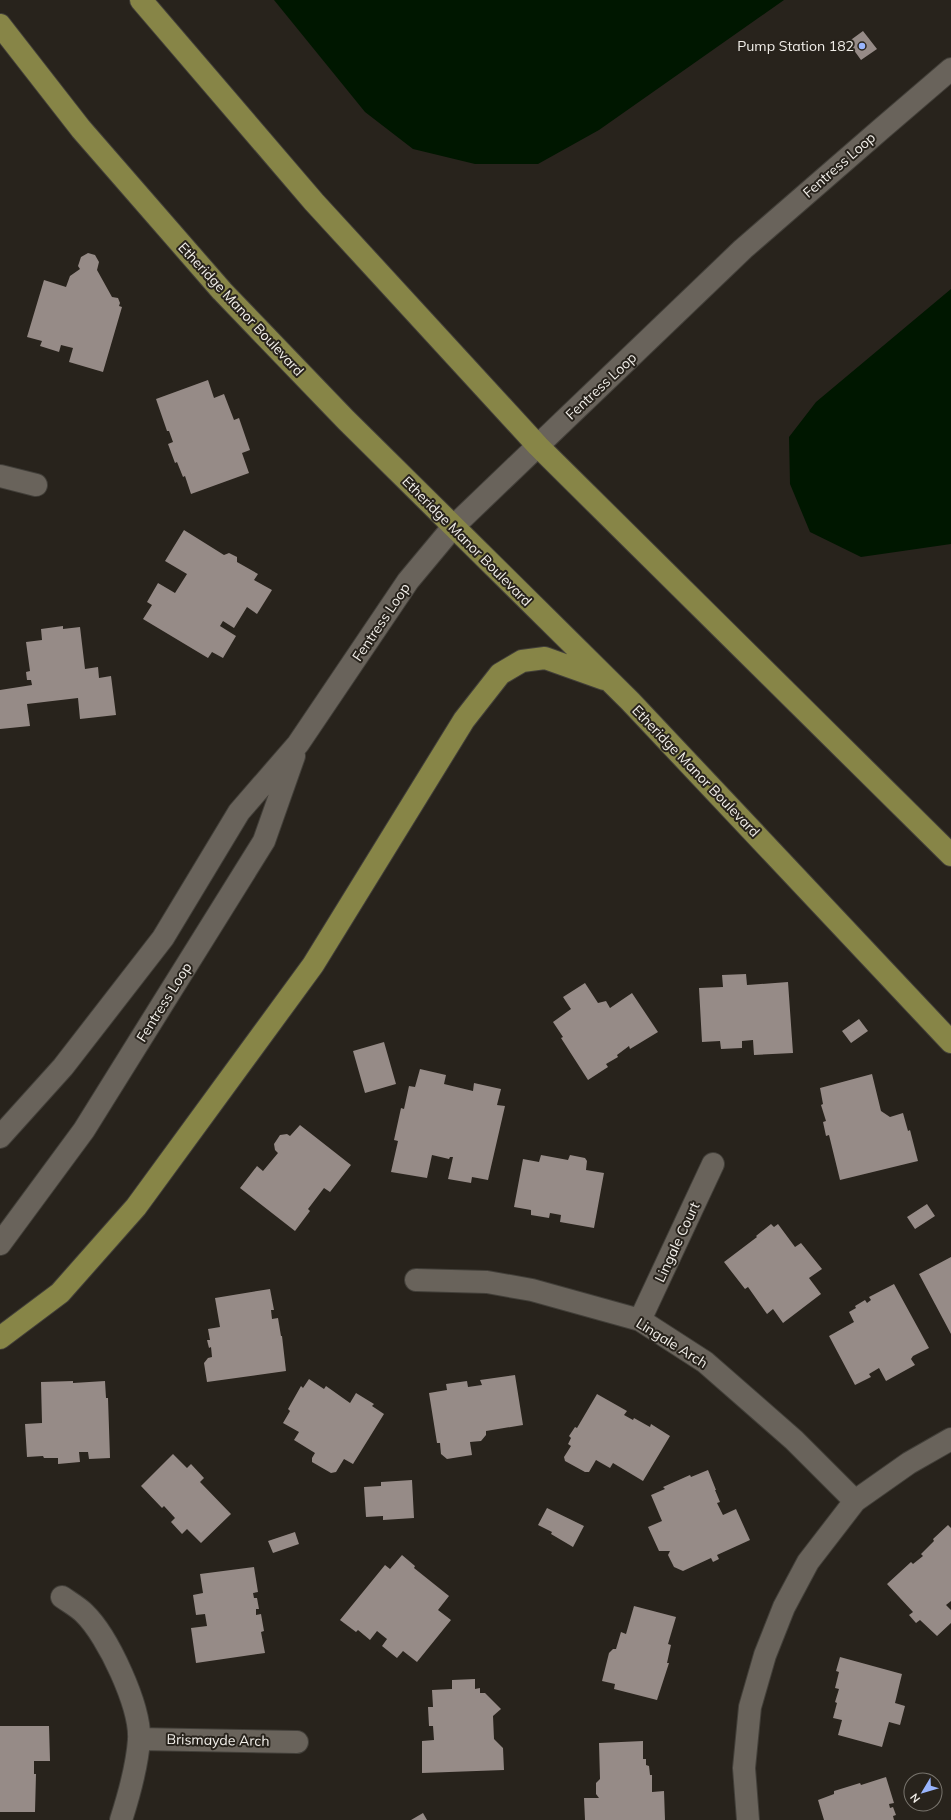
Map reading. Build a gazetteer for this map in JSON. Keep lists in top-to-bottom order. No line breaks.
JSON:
{"streets":{"main road":["Etheridge Manor Boulevard"],"street":["Fentress Loop","Lingale Court","Lingale Arch","Brismayde Arch"]},"crossings":[["Fentress Loop","Etheridge Manor Boulevard"],["Lingale Court","Lingale Arch"]],"places":["Pump Station 182"],"north":"bottom left"}
